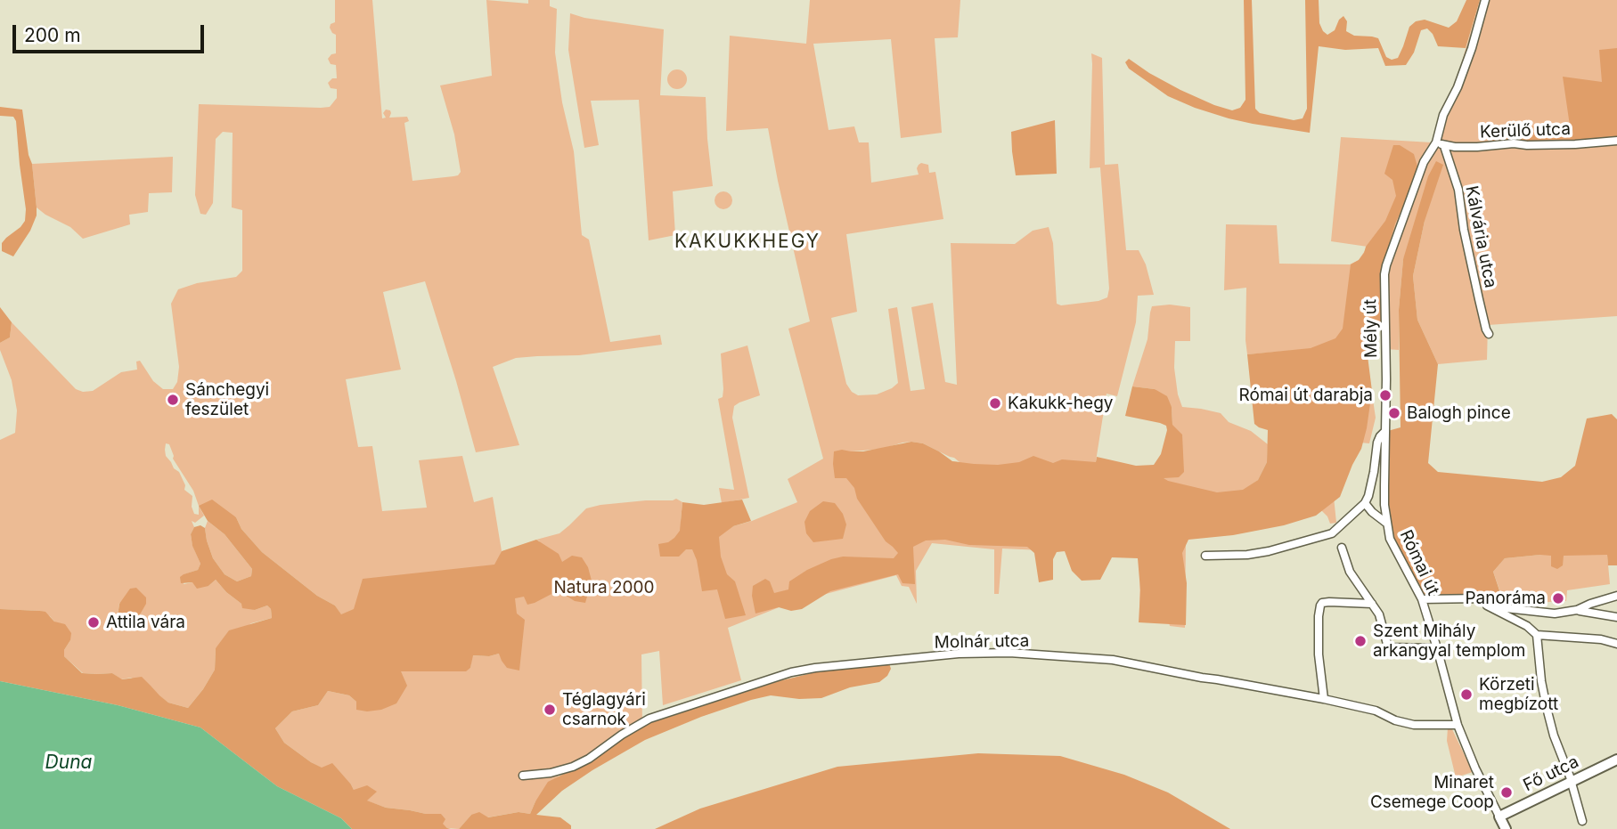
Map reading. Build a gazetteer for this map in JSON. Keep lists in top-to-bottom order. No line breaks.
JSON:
{"streets":{"street":["Kerülő utca","Kálvária utca","Mély út","Római út","Molnár utca","Fő utca"]},"crossings":[["Kerülő utca","Kálvária utca"],["Kerülő utca","Mély út"],["Mély út","Római út"],["Római út","Molnár utca"],["Római út","Fő utca"]],"districts":["KAKUKKHEGY"],"water":["Duna"],"parks":["Natura 2000"],"places":["Római út darabja","Sánchegyi feszület","Kakukk-hegy","Balogh pince","Panoráma","Attila vára","Szent Mihály arkangyal templom","Körzeti megbízott","Téglagyári csarnok","Minaret Csemege Coop"],"scale_bar":"200 m"}
